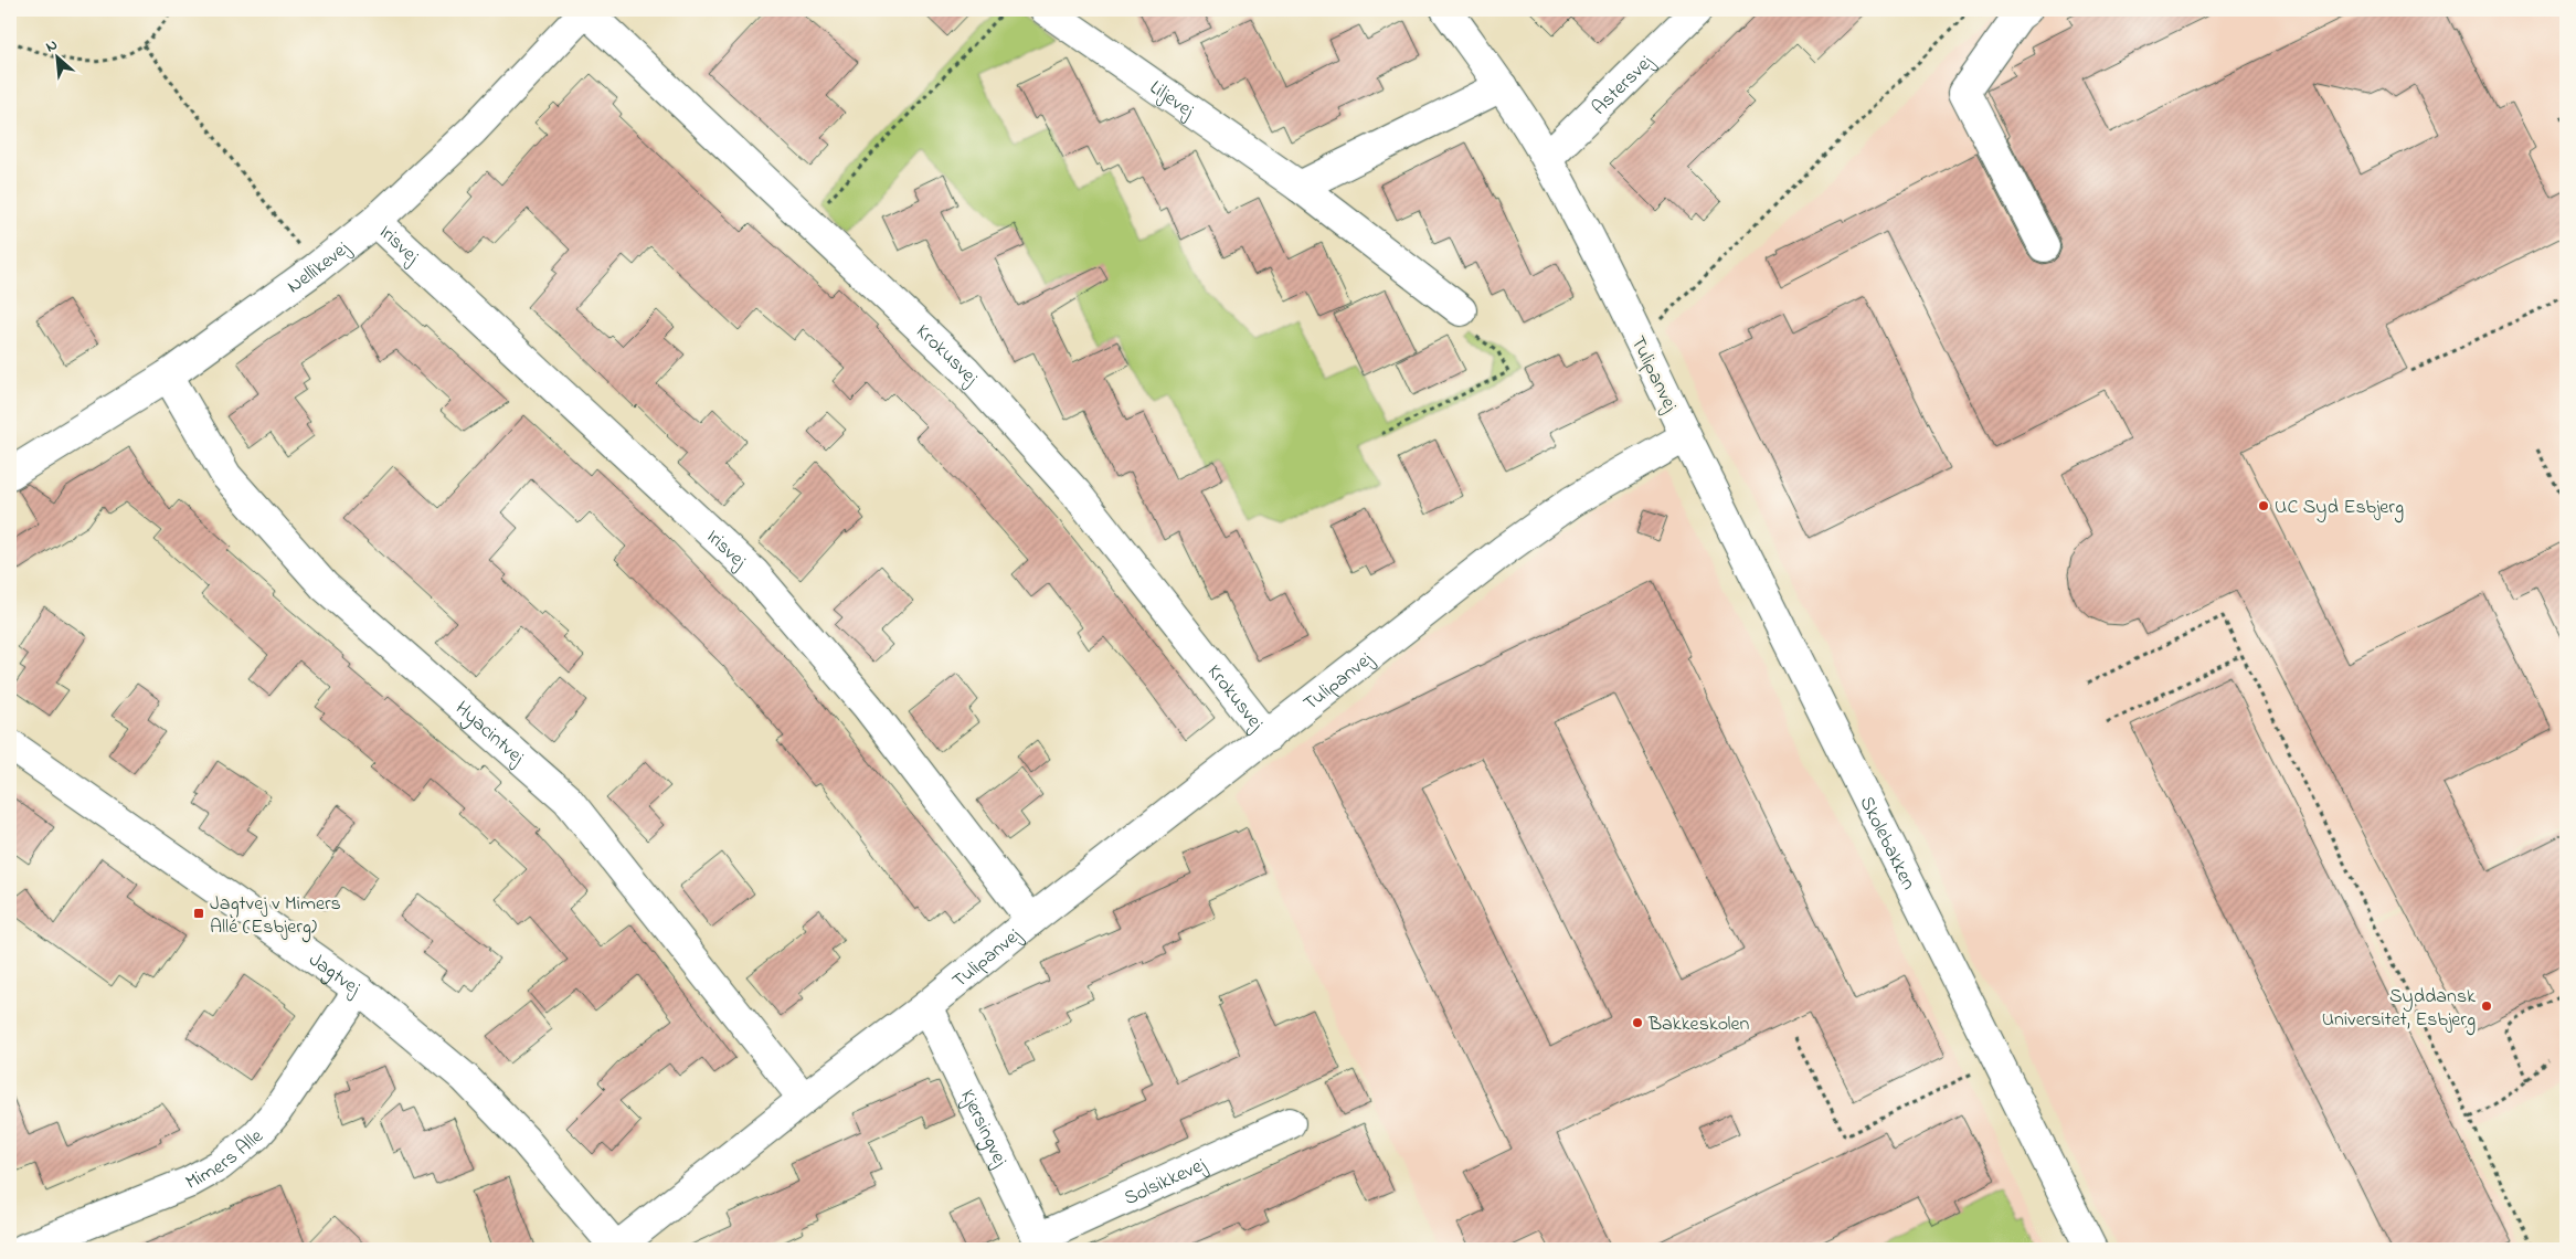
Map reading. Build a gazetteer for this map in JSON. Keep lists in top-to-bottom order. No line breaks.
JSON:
{"streets":{"street":["Astersvej","Liljevej","Irisvej","Nellikevej","Krokusvej","Tulipanvej","Hyacintvej","Skolebakken","Jagtvej","Kjersingvej","Mimers Alle","Solsikkevej"]},"crossings":[["Astersvej","Tulipanvej"],["Irisvej","Nellikevej"],["Irisvej","Tulipanvej"],["Nellikevej","Krokusvej"],["Nellikevej","Hyacintvej"],["Krokusvej","Tulipanvej"],["Tulipanvej","Hyacintvej"],["Tulipanvej","Skolebakken"],["Tulipanvej","Jagtvej"],["Tulipanvej","Kjersingvej"],["Jagtvej","Mimers Alle"],["Kjersingvej","Solsikkevej"]],"places":{"other":["UC Syd Esbjerg","Syddansk Universitet, Esbjerg","Bakkeskolen"],"transit":["Jagtvej v Mimers Allé (Esbjerg)"]},"north":"top left"}
